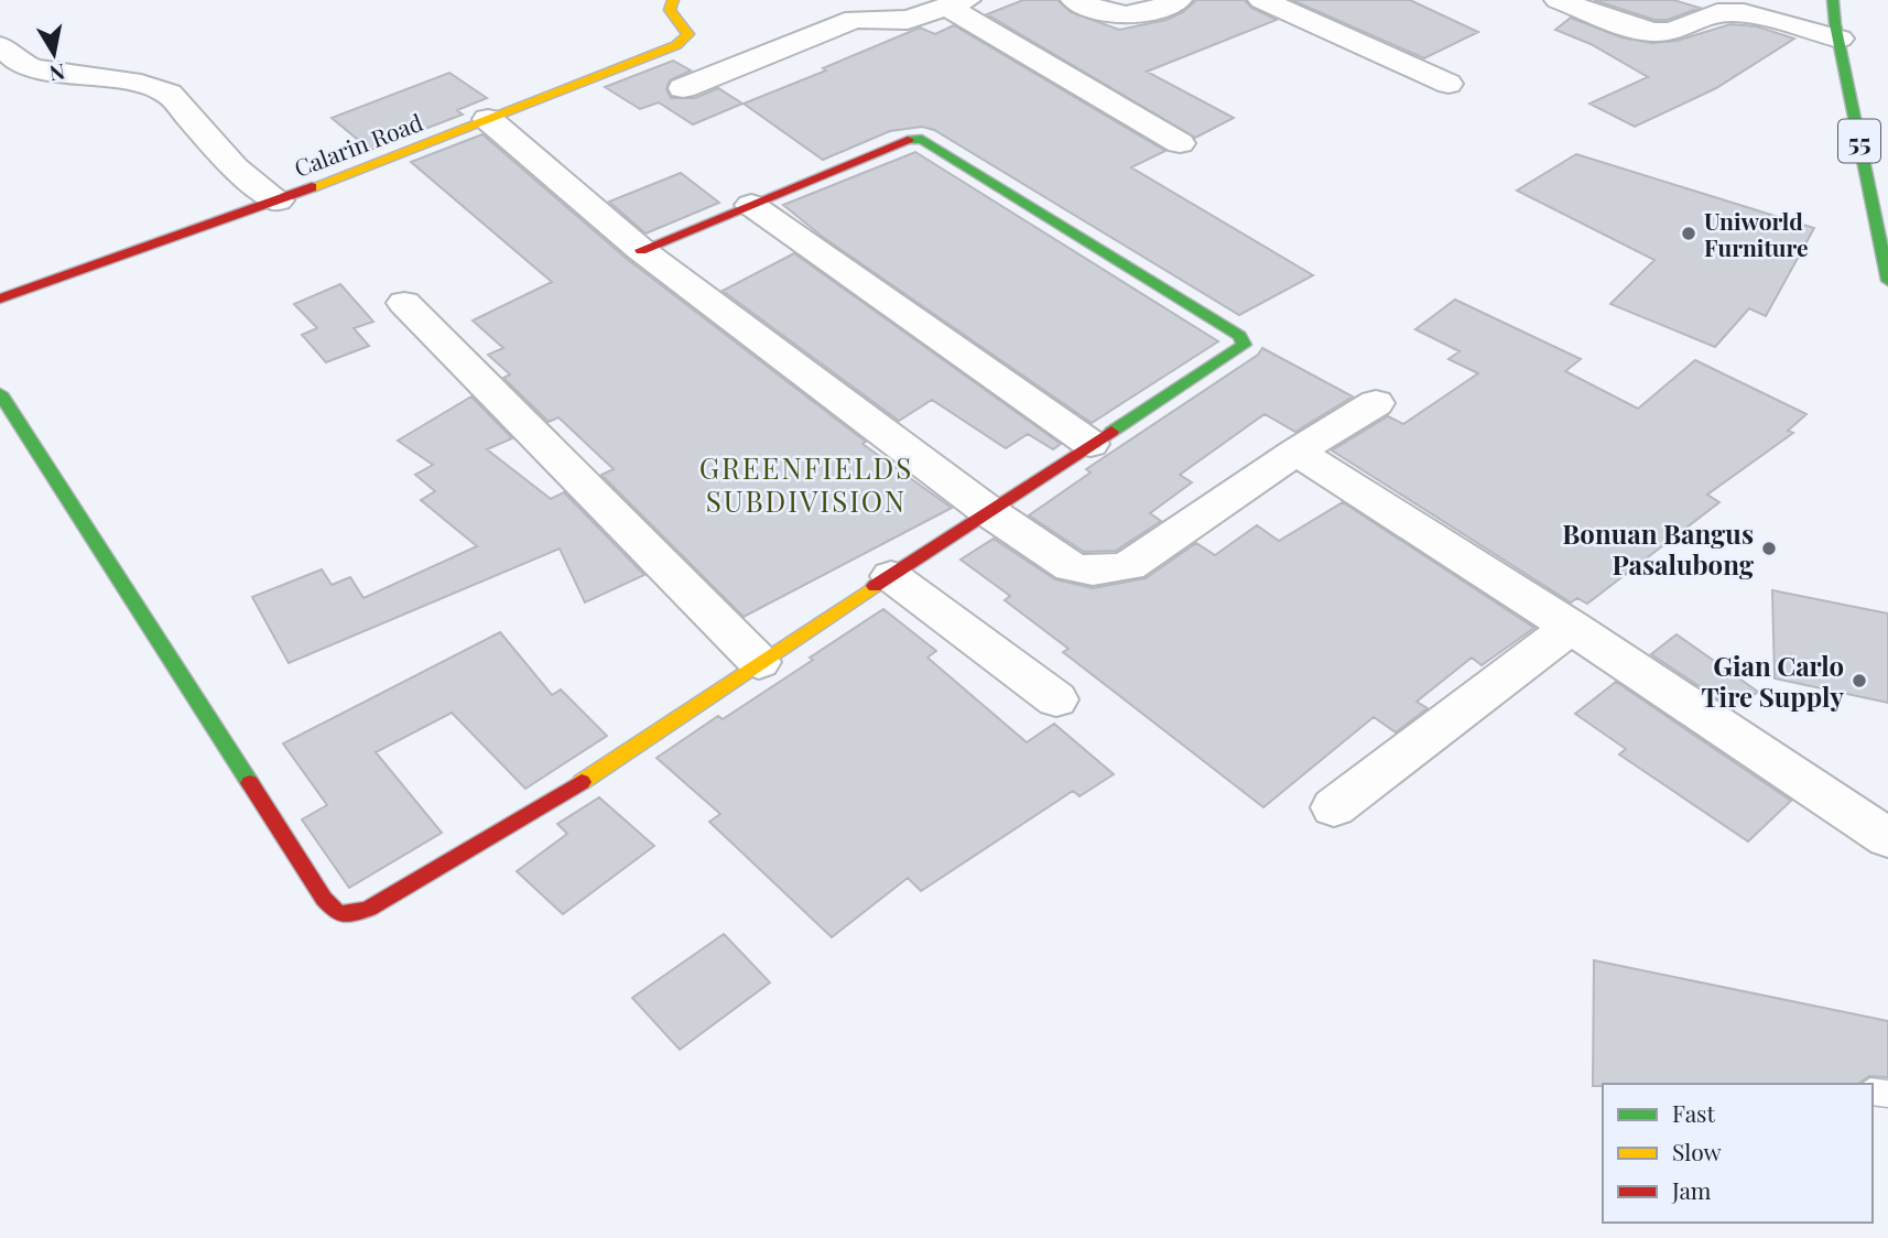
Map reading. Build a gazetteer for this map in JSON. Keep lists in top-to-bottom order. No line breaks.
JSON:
{"streets":{"street":["55","Calarin Road"]},"districts":["GREENFIELDS SUBDIVISION"],"places":["Uniworld Furniture","Bonuan Bangus Pasalubong","Gian Carlo Tire Supply"],"legend":["Fast","Slow","Jam"],"north":"bottom"}
